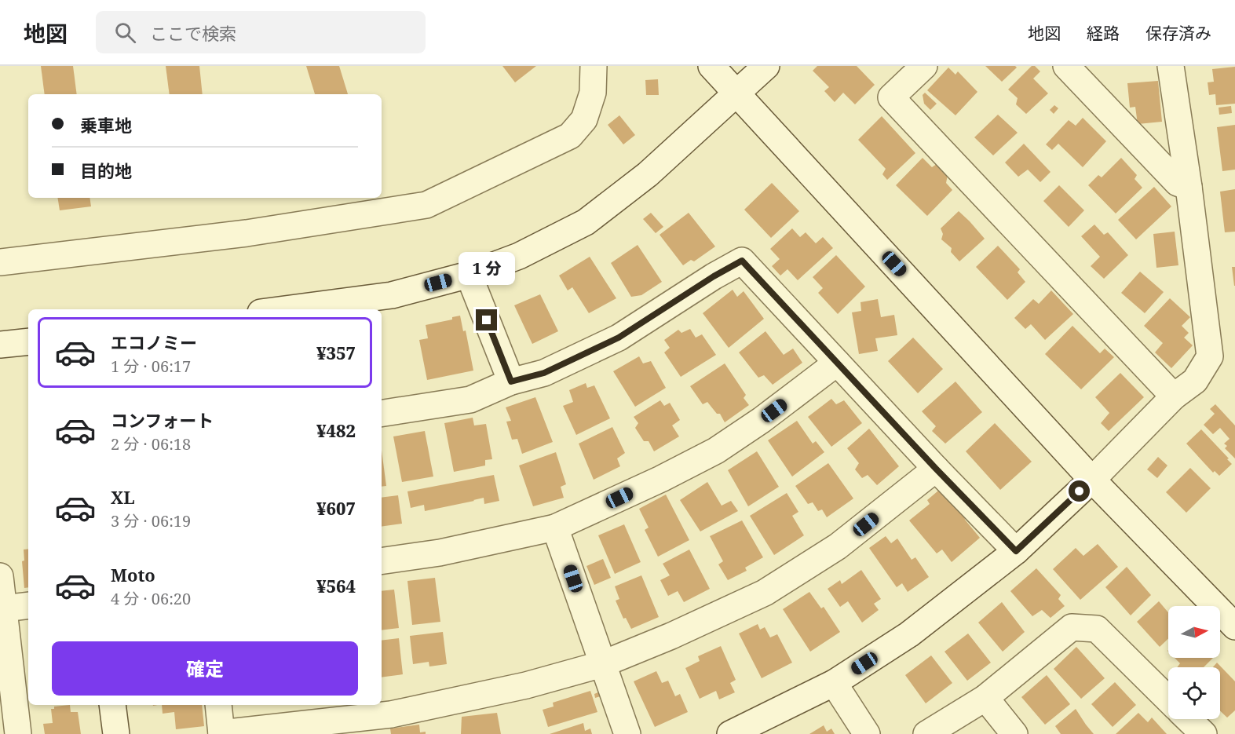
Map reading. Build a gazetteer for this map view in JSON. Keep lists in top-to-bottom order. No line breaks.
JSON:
{"north":"right","page":{"header":"地図","search":"ここで検索","nav":["地図","経路","保存済み"],"banner":["乗車地","目的地"],"bubble":"1 分","list":[{"name":"エコノミー","note":"1 分 · 06:17","value":"¥357"},{"name":"コンフォート","note":"2 分 · 06:18","value":"¥482"},{"name":"XL","note":"3 分 · 06:19","value":"¥607"},{"name":"Moto","note":"4 分 · 06:20","value":"¥564"}],"buttons":"確定"}}
